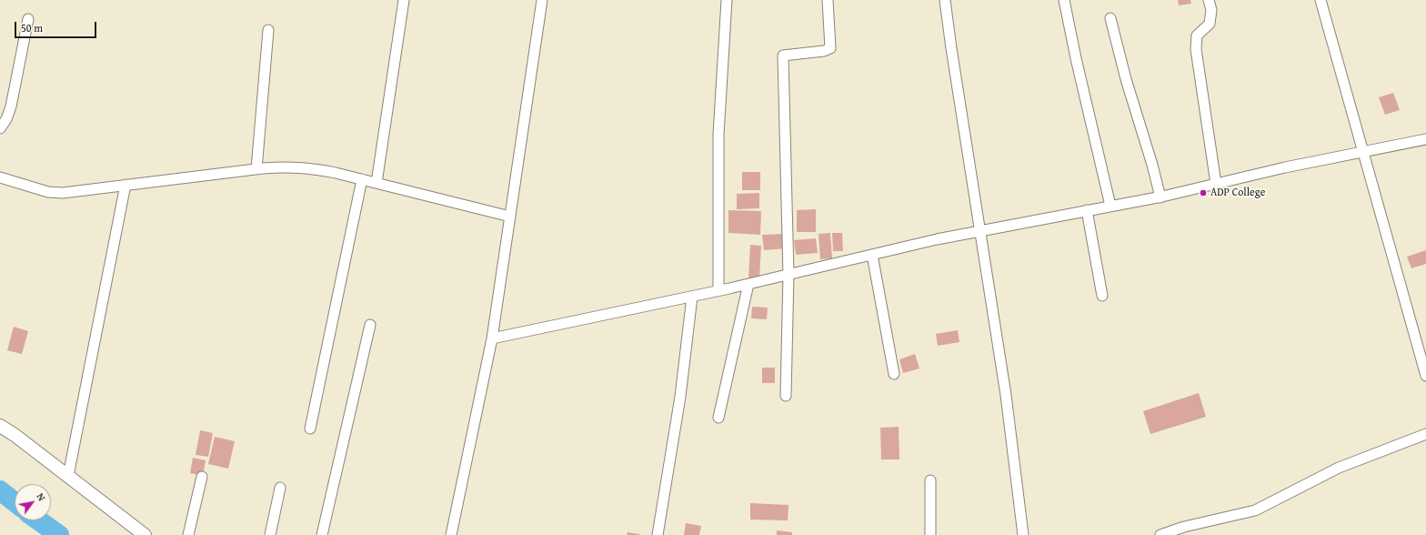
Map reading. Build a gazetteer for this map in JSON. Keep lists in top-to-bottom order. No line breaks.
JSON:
{"places":["ADP College"],"scale_bar":"50 m","north":"top right"}
